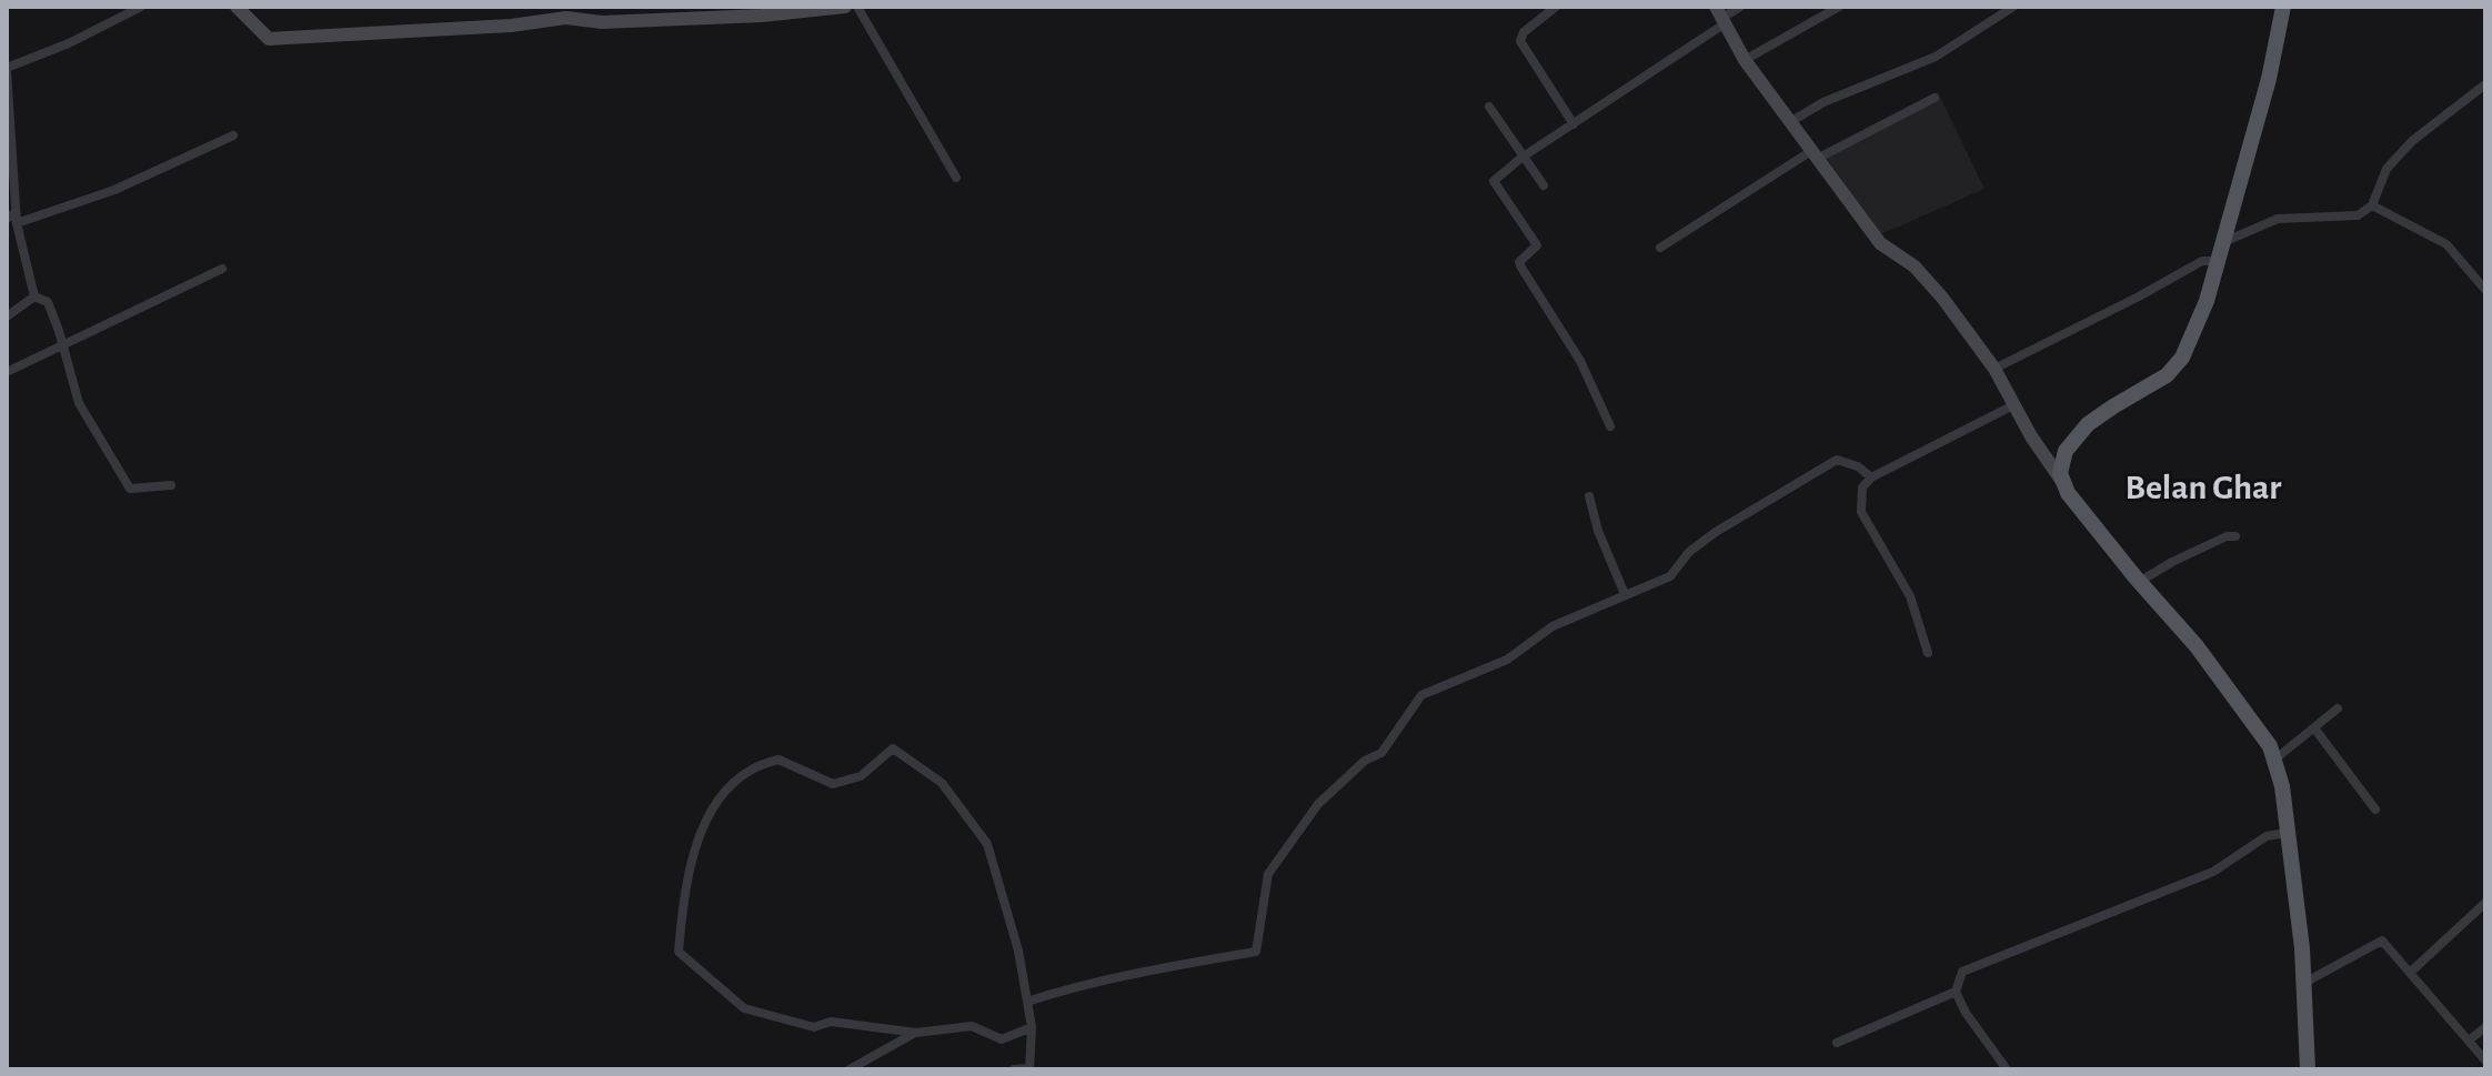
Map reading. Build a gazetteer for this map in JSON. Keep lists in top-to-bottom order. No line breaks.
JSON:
{"districts":["Belan Ghar"]}
